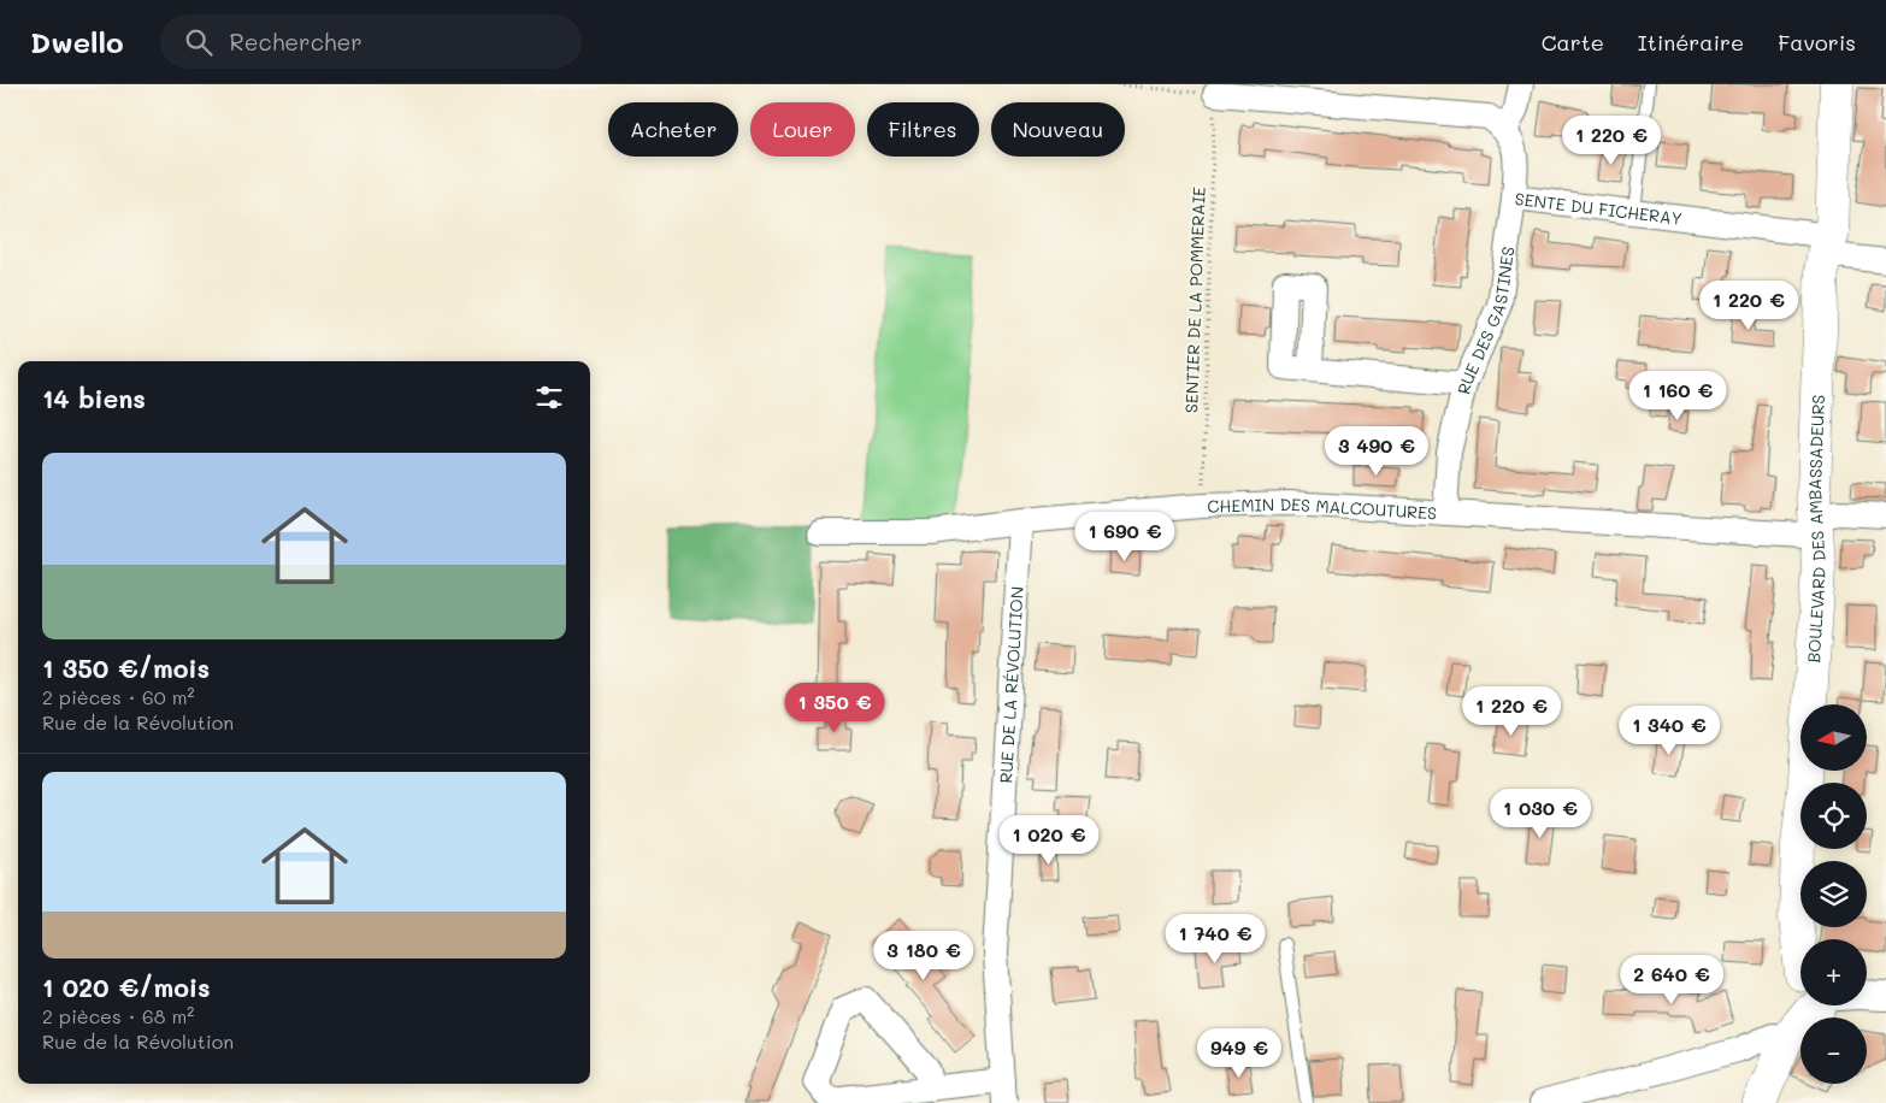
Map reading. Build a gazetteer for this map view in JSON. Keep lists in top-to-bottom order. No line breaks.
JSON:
{"streets":{"main road":["BOULEVARD DES AMBASSADEURS"],"street":["SENTE DU FICHERAY","RUE DES GASTINES","CHEMIN DES MALCOUTURES","RUE DE LA RÉVOLUTION"],"path":["SENTIER DE LA POMMERAIE"]},"crossings":[["SENTE DU FICHERAY","RUE DES GASTINES"],["SENTE DU FICHERAY","BOULEVARD DES AMBASSADEURS"],["SENTIER DE LA POMMERAIE","CHEMIN DES MALCOUTURES"],["RUE DES GASTINES","CHEMIN DES MALCOUTURES"],["CHEMIN DES MALCOUTURES","BOULEVARD DES AMBASSADEURS"],["CHEMIN DES MALCOUTURES","RUE DE LA RÉVOLUTION"]],"north":"left","page":{"header":"Dwello","search":"Rechercher","nav":["Carte","Itinéraire","Favoris"],"chip":["Acheter","Louer","Filtres","Nouveau"],"price":["1 220 €","1 220 €","1 160 €","3 490 €","1 690 €","1 350 €","1 220 €","1 340 €","1 030 €","1 020 €","1 740 €","3 180 €","2 640 €","949 €"],"heading":"14 biens","list":[{"name":"1 350 €/mois","note":"2 pièces · 60 m² · Rue de la Révolution"},{"name":"1 020 €/mois","note":"2 pièces · 68 m² · Rue de la Révolution"}],"map_buttons":["+","−"]}}
